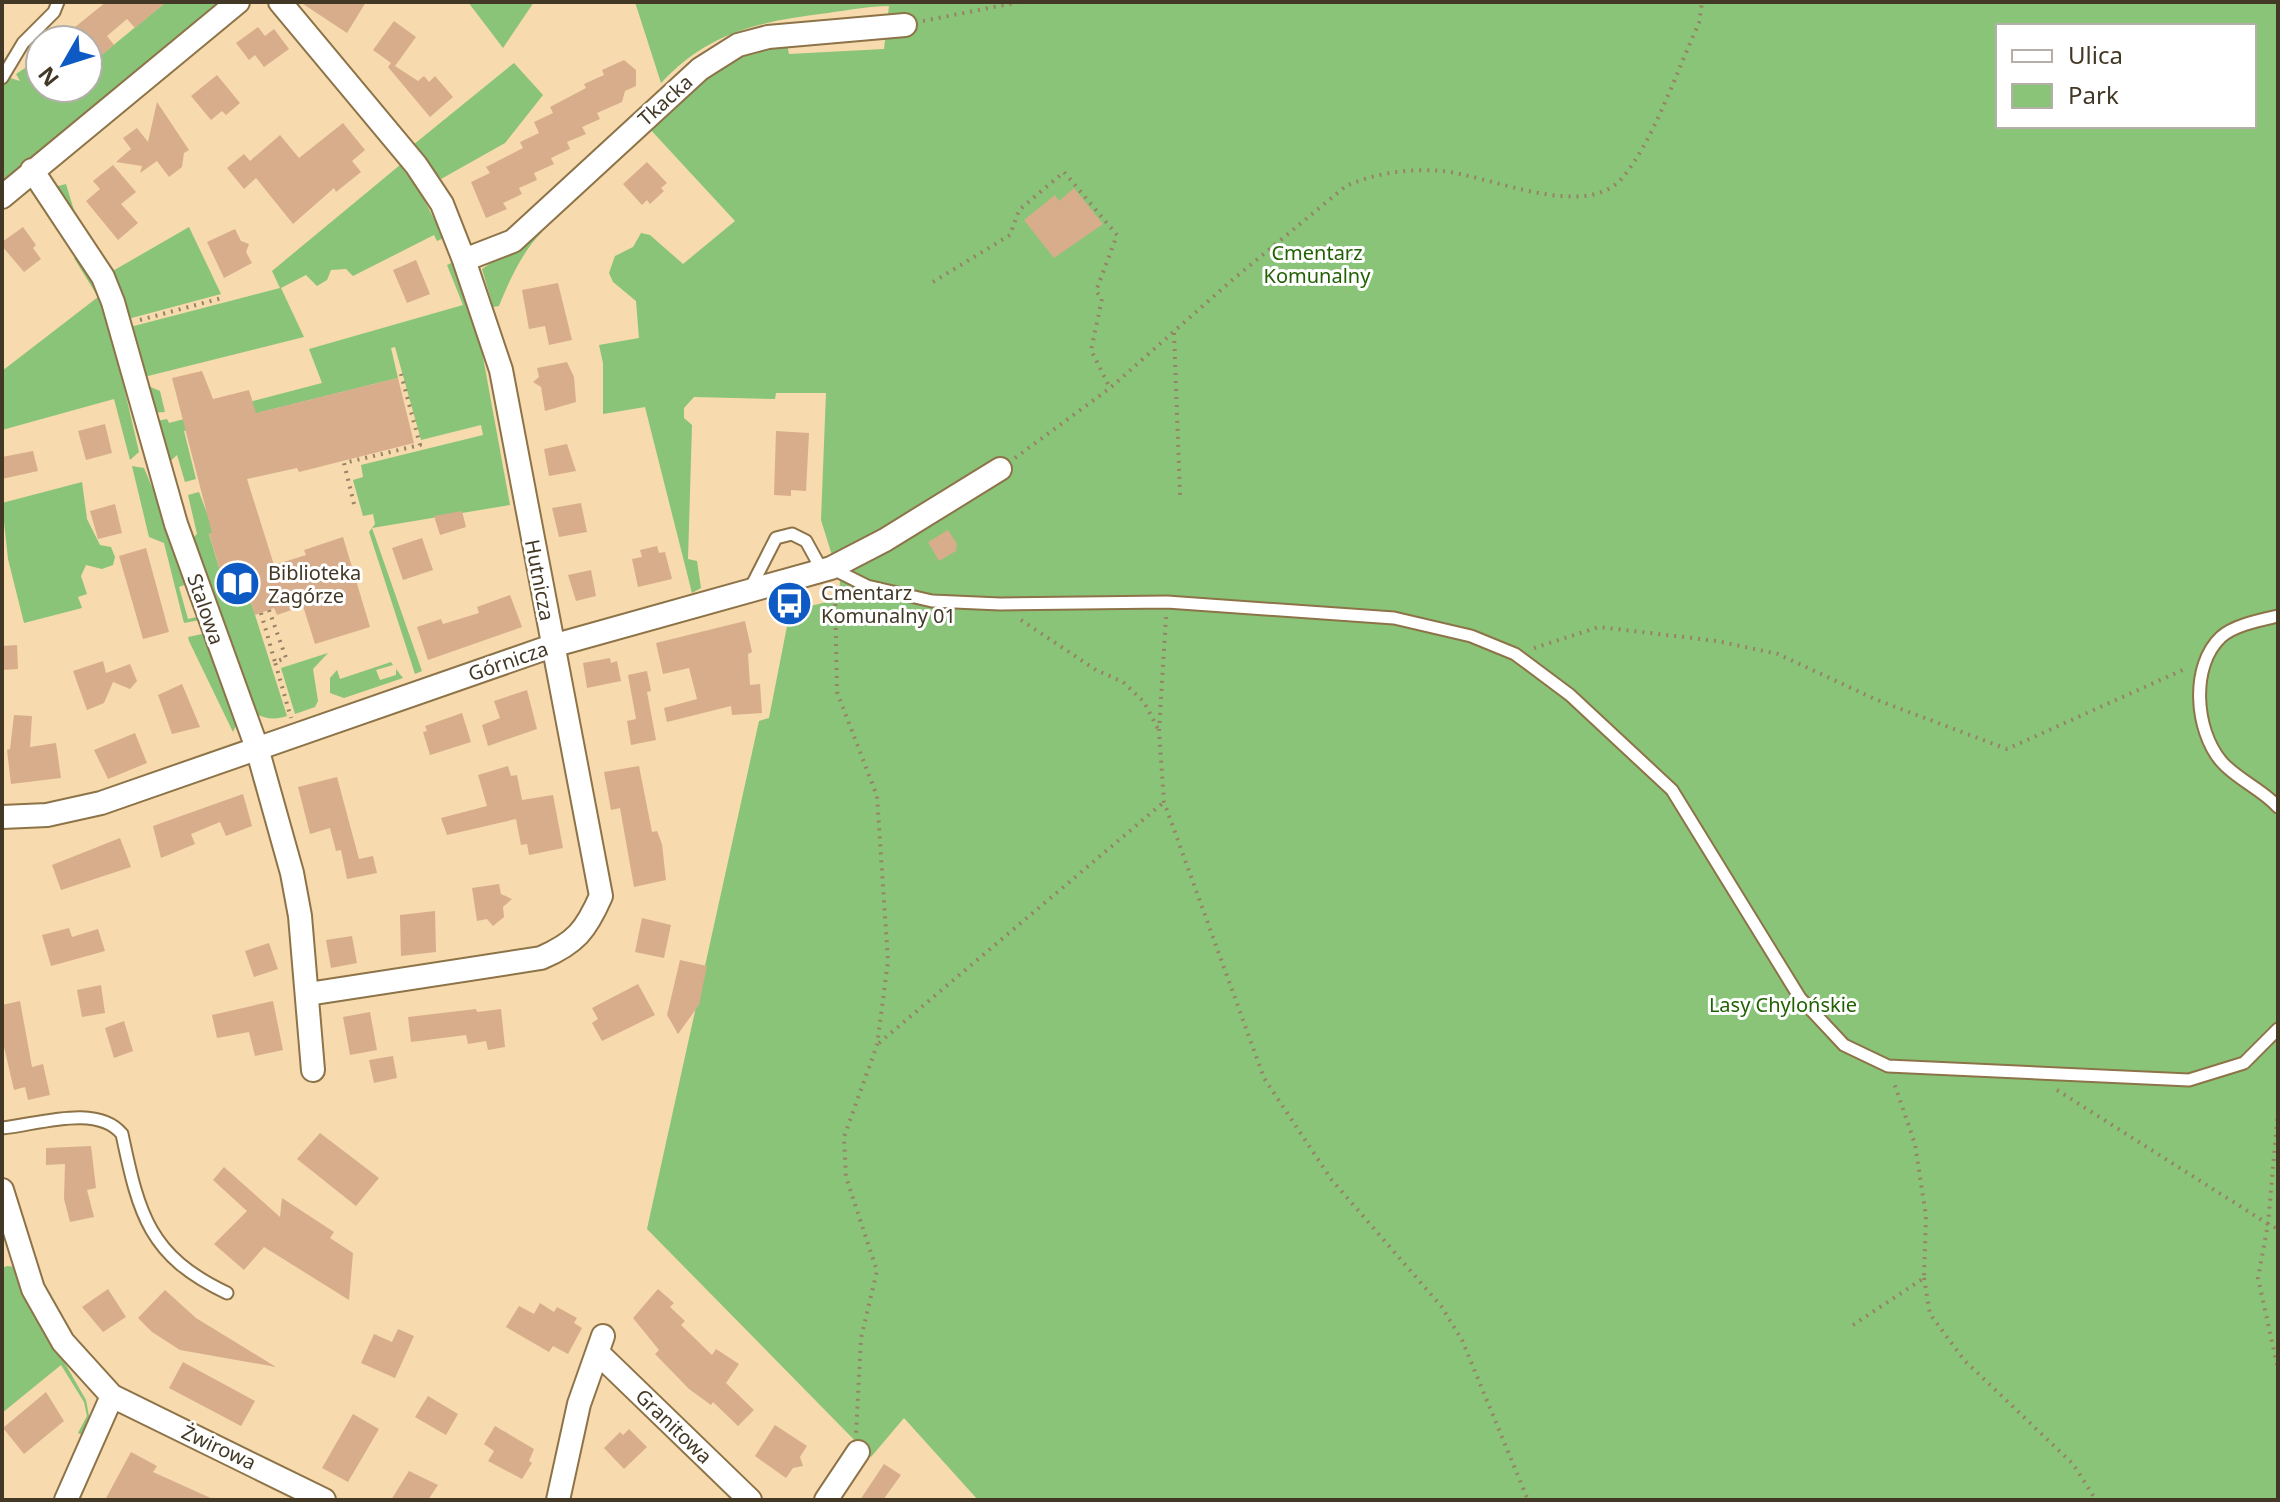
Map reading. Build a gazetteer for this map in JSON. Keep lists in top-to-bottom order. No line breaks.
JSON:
{"streets":{"street":["Tkacka","Hutnicza","Stalowa","Górnicza","Granitowa","Żwirowa"]},"crossings":[["Tkacka","Hutnicza"],["Hutnicza","Stalowa"],["Hutnicza","Górnicza"],["Stalowa","Górnicza"]],"parks":["Cmentarz Komunalny","Lasy Chylońskie"],"places":{"library":["Biblioteka Zagórze"],"bus stop":["Cmentarz Komunalny 01"]},"legend":["Ulica","Park"],"north":"bottom left"}
